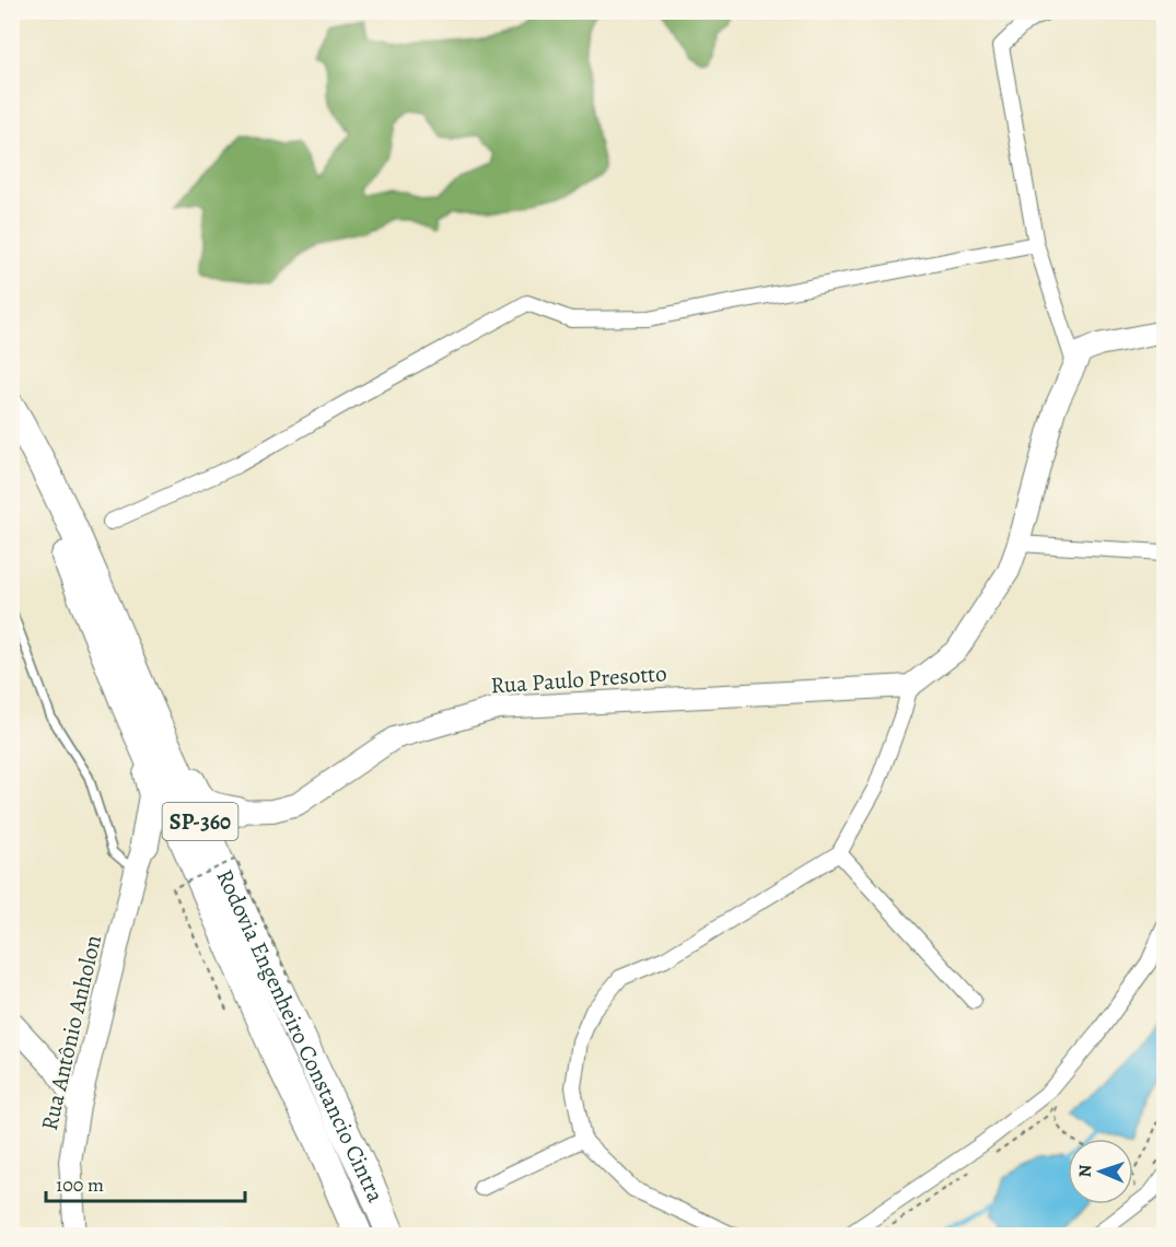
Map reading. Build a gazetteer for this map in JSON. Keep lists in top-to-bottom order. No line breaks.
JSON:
{"streets":{"highway":["SP-360","Rodovia Engenheiro Constancio Cintra"],"street":["Rua Paulo Presotto","Rua Antônio Anholon"]},"scale_bar":"100 m","north":"left"}
